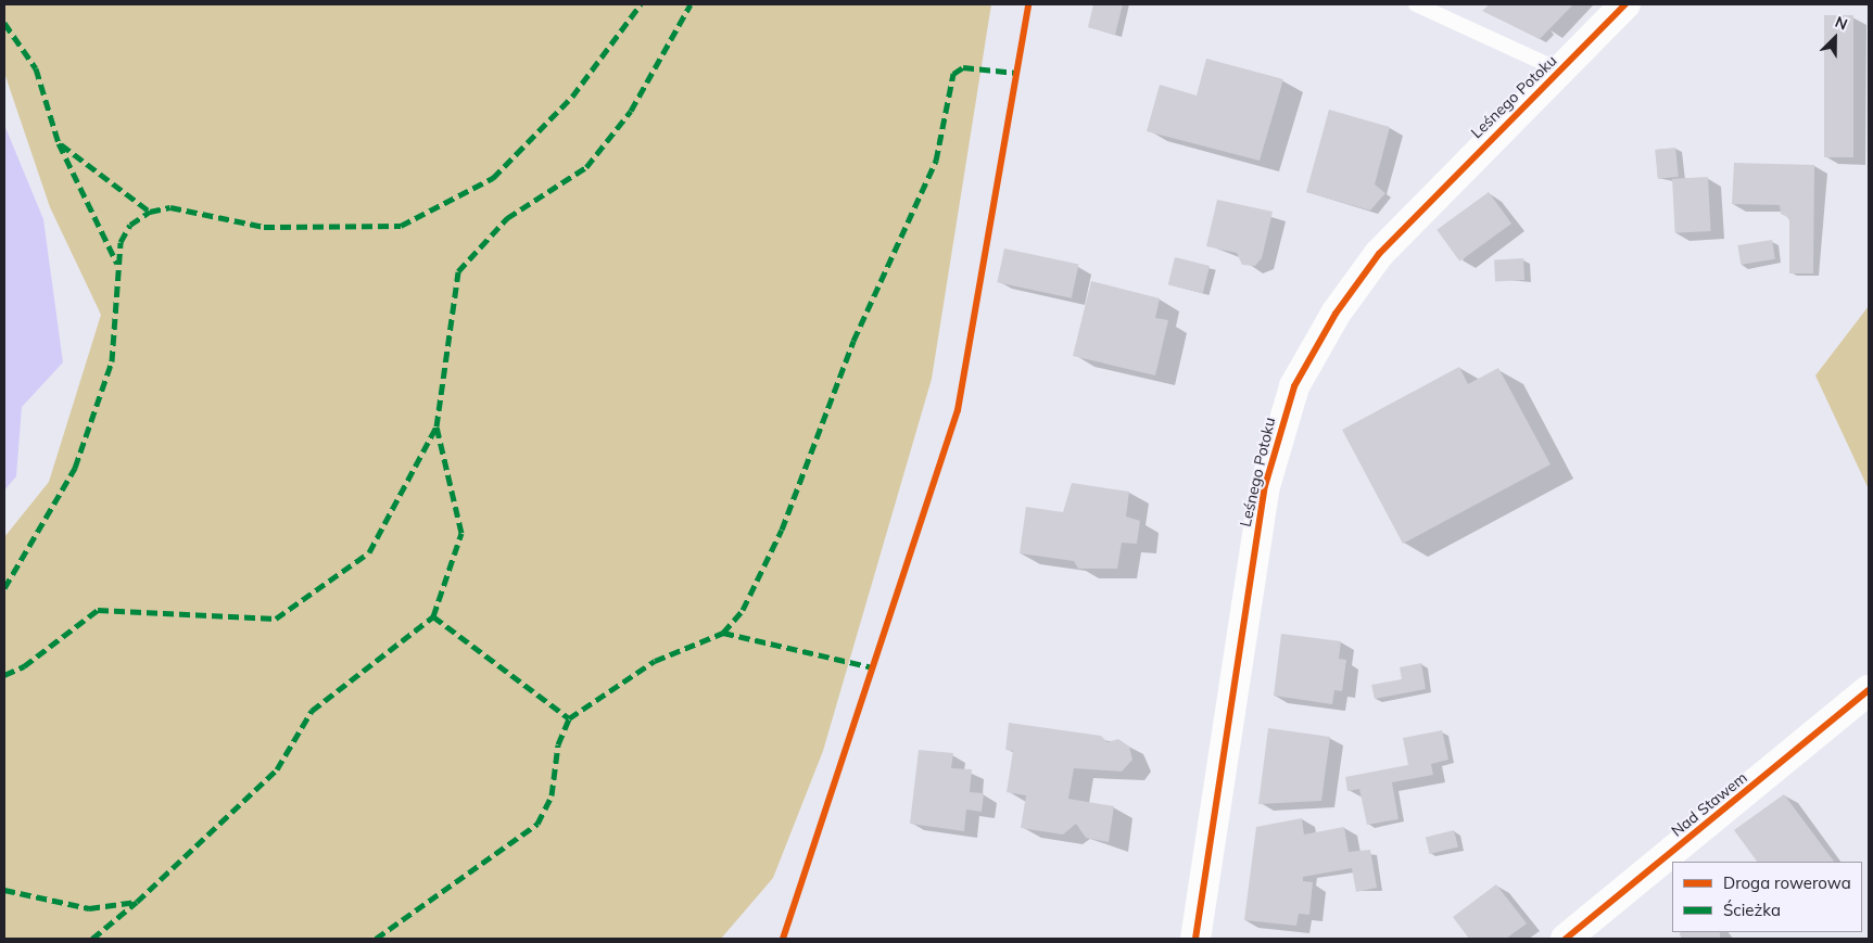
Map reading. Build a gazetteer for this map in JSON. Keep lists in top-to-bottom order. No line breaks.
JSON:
{"streets":{"street":["Leśnego Potoku","Nad Stawem"]},"legend":["Droga rowerowa","Ścieżka"],"north":"top right"}
